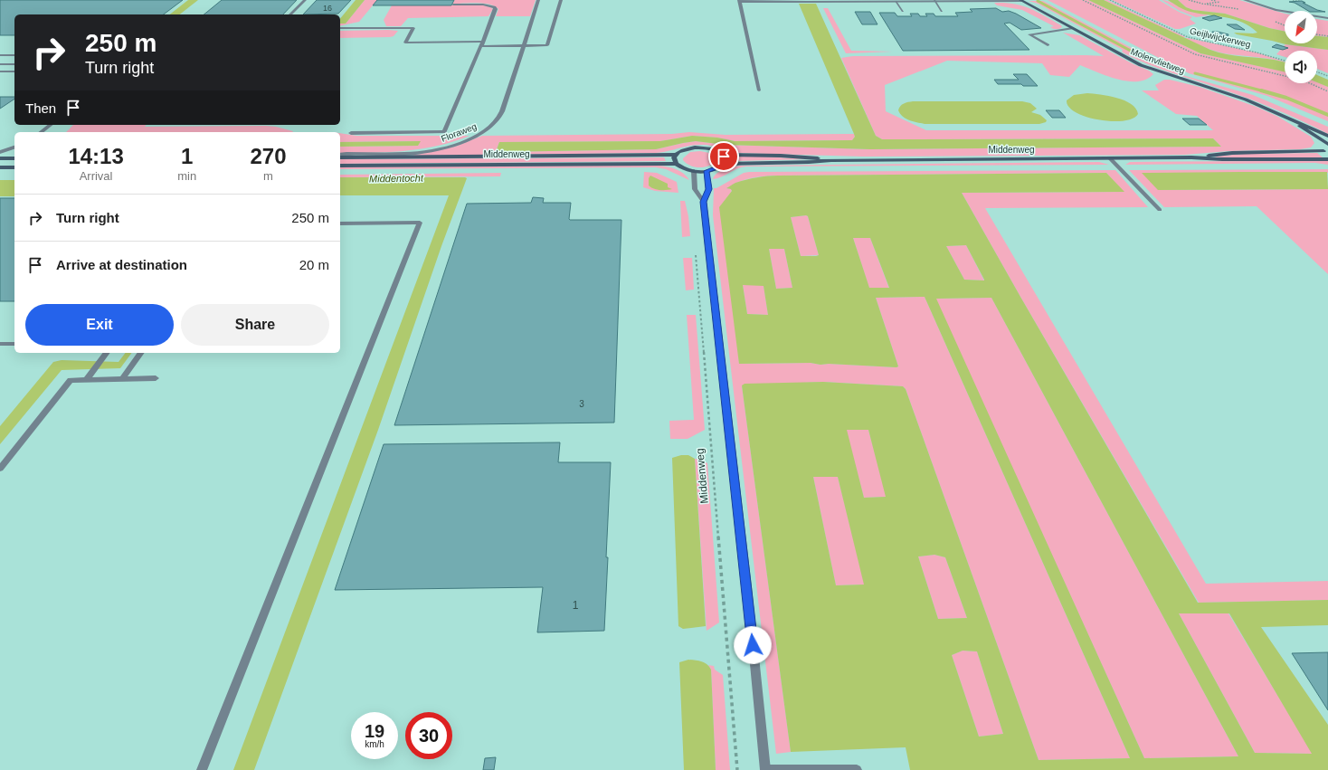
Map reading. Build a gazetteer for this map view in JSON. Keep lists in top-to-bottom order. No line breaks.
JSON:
{"streets":{"street":["Molenvlietweg","Floraweg","Middenweg"],"path":["Geijlwijckerweg"]},"water":["Middentocht"],"house_numbers":["16","3","1"],"north":"bottom left","page":{"turn":["250 m","Turn right"],"then":"Then","eta":["14:13","Arrival","1","min","270","m"],"list":[{"name":"Turn right","value":"250 m"},{"name":"Arrive at destination","value":"20 m"}],"buttons":["Exit","Share"],"speed":"19 km/h","limit":"30"}}
